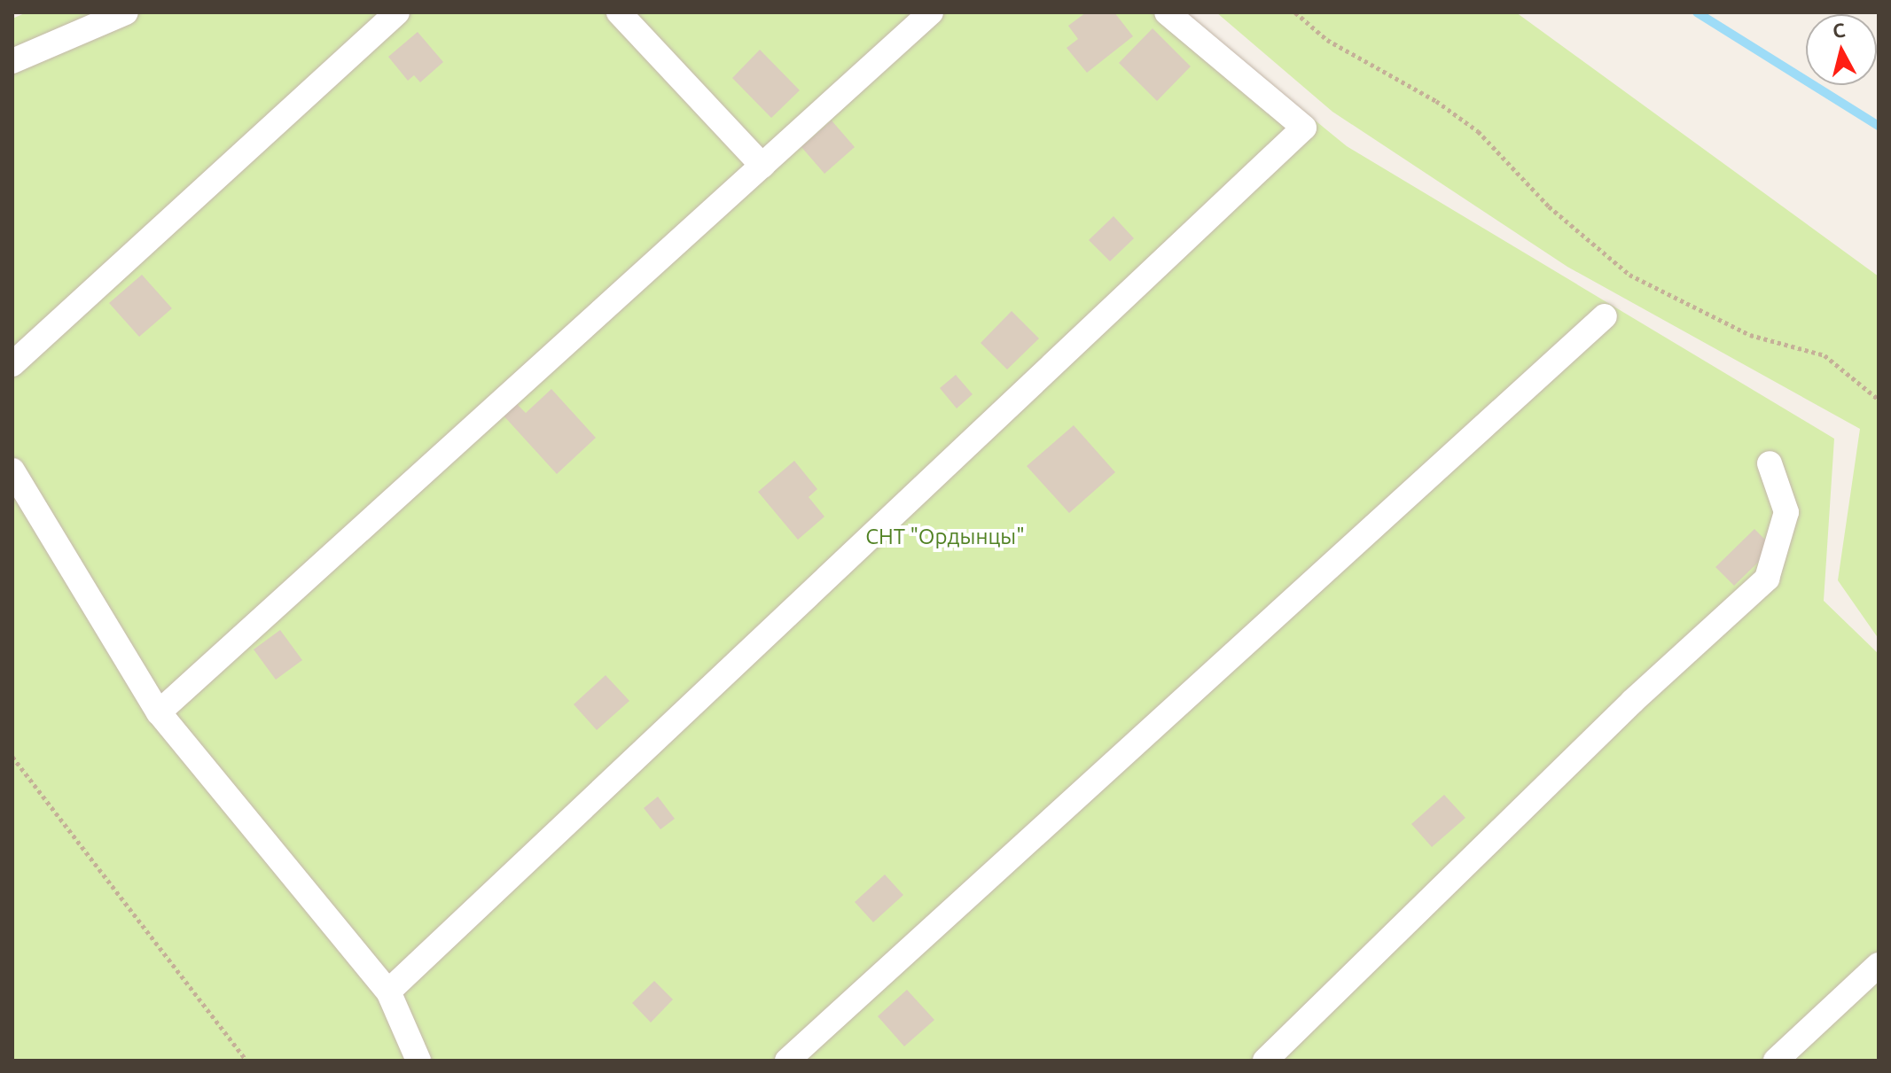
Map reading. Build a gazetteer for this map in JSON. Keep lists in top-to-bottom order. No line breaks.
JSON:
{"parks":["СНТ \"Ордынцы\""],"north":"top"}
